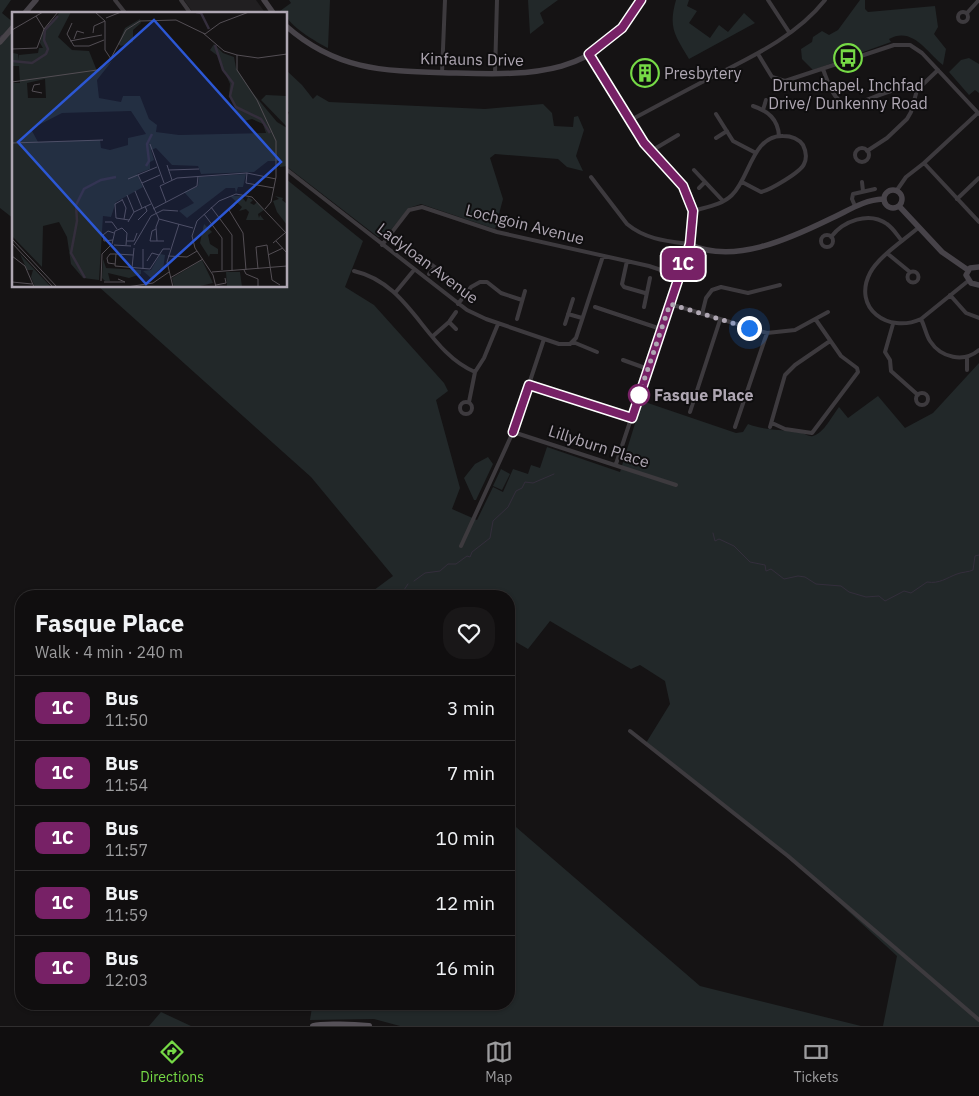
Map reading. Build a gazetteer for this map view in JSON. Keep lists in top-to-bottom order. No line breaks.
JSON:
{"streets":{"street":["Kinfauns Drive","Lochgoin Avenue","Ladyloan Avenue","Lillyburn Place"]},"crossings":[["Lochgoin Avenue","Ladyloan Avenue"]],"places":{"bus stop":["Drumchapel, Inchfad Drive/ Dunkenny Road"],"building":["Presbytery"],"other":["Fasque Place"]},"lines":["bus line 1C"],"page":{"on_map":"1C","heading":["Fasque Place","Walk · 4 min · 240 m"],"list":[{"mark":"1C","name":"Bus","note":"11:50","value":"3 min"},{"mark":"1C","name":"Bus","note":"11:54","value":"7 min"},{"mark":"1C","name":"Bus","note":"11:57","value":"10 min"},{"mark":"1C","name":"Bus","note":"11:59","value":"12 min"},{"mark":"1C","name":"Bus","note":"12:03","value":"16 min"}],"tabs":["Directions","Map","Tickets"]}}
